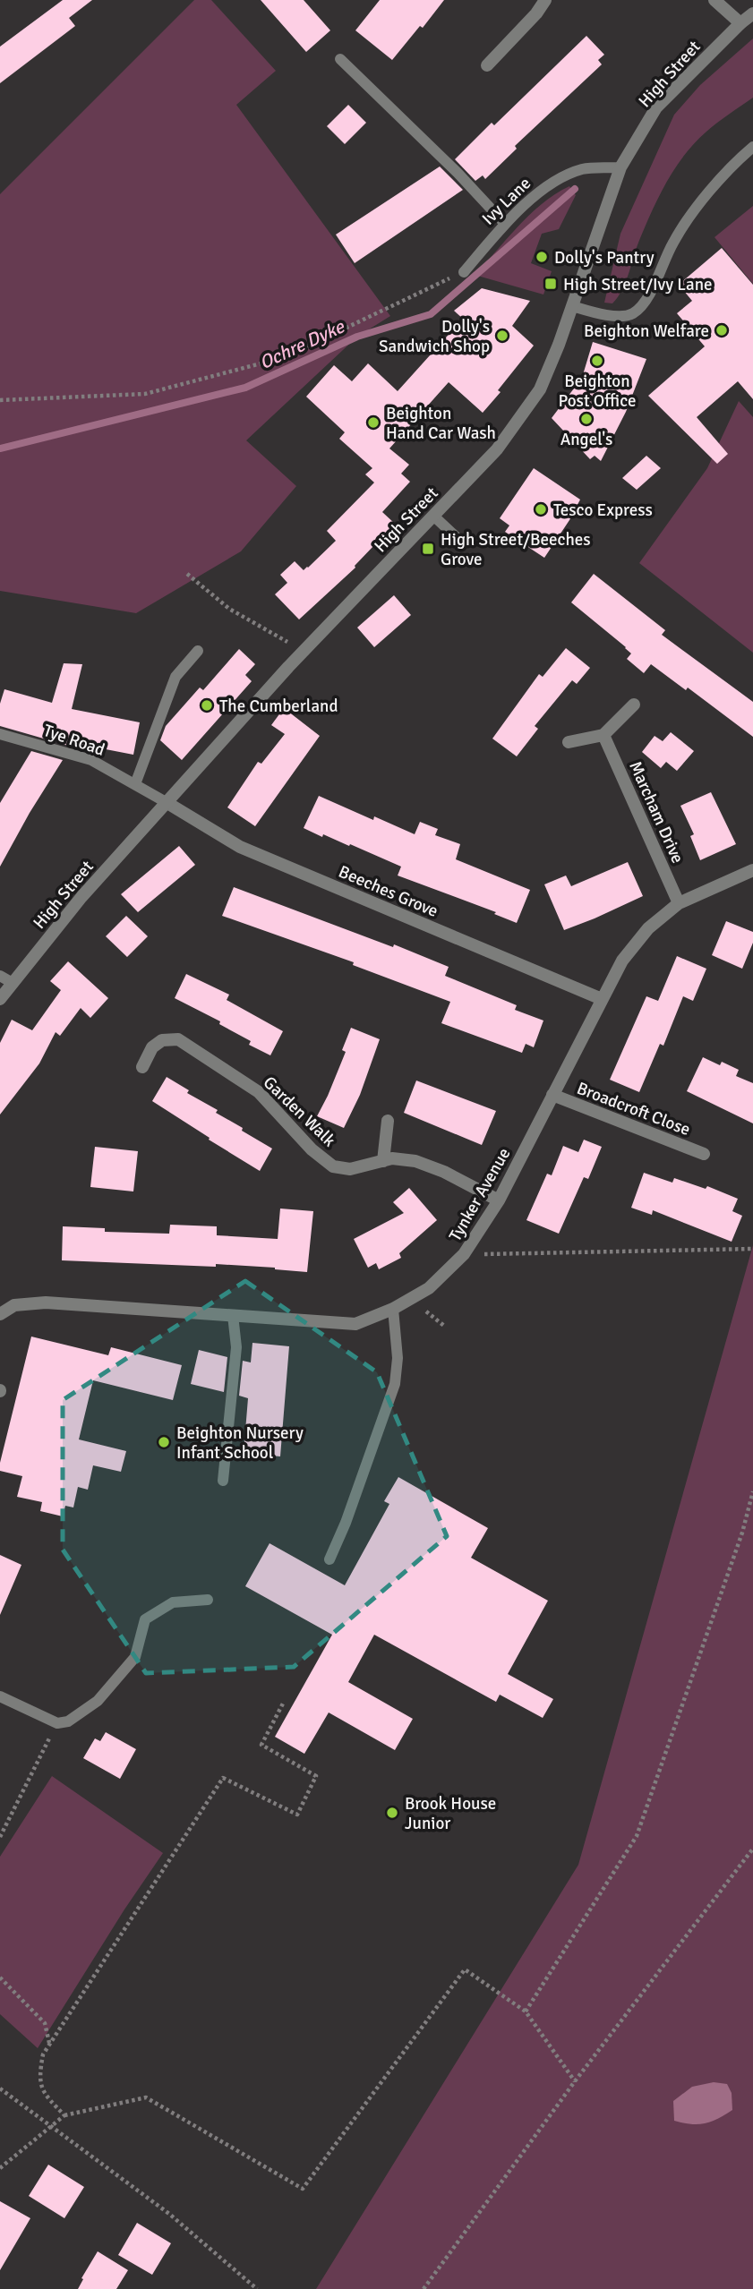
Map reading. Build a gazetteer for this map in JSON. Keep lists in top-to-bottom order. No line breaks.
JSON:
{"streets":{"street":["High Street","Marcham Drive","Beeches Grove","Broadcroft Close","Garden Walk","Tynker Avenue"],"lane":["Ivy Lane","Tye Road"]},"crossings":[["High Street","Ivy Lane"],["High Street","Tye Road"],["High Street","Beeches Grove"],["Tye Road","Beeches Grove"],["Marcham Drive","Tynker Avenue"],["Beeches Grove","Tynker Avenue"],["Broadcroft Close","Tynker Avenue"],["Garden Walk","Tynker Avenue"]],"water":["Ochre Dyke"],"places":{"other":["Dolly's Pantry","Beighton Welfare","Dolly's Sandwich Shop","Beighton Post Office","Angel's","Beighton Hand Car Wash","Tesco Express","The Cumberland","Beighton Nursery Infant School","Brook House Junior"],"transit":["High Street/Ivy Lane","High Street/Beeches Grove"]}}
